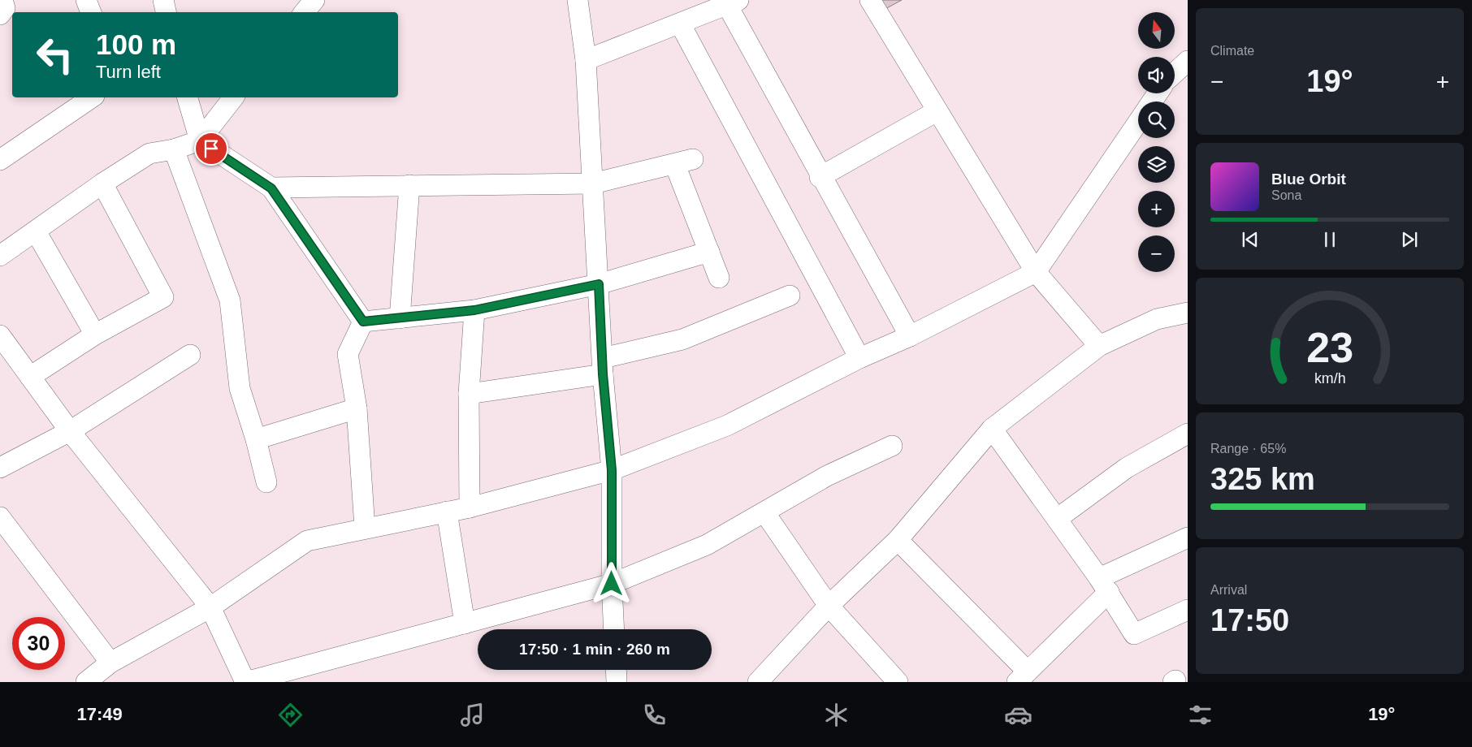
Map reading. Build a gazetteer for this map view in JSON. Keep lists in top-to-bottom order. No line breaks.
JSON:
{"north":"top","page":{"tile":["Climate",["Range · 65%","325 km"],["Arrival","17:50"]],"map_buttons":["+","−"],"turn":["100 m","Turn left"],"heat":["−","19°","+"],"song":["Blue Orbit","Sona"],"limit":"30","trip":"17:50 · 1 min · 260 m","tabs":["17:49","19°"],"gauge":["23","km/h"]}}
